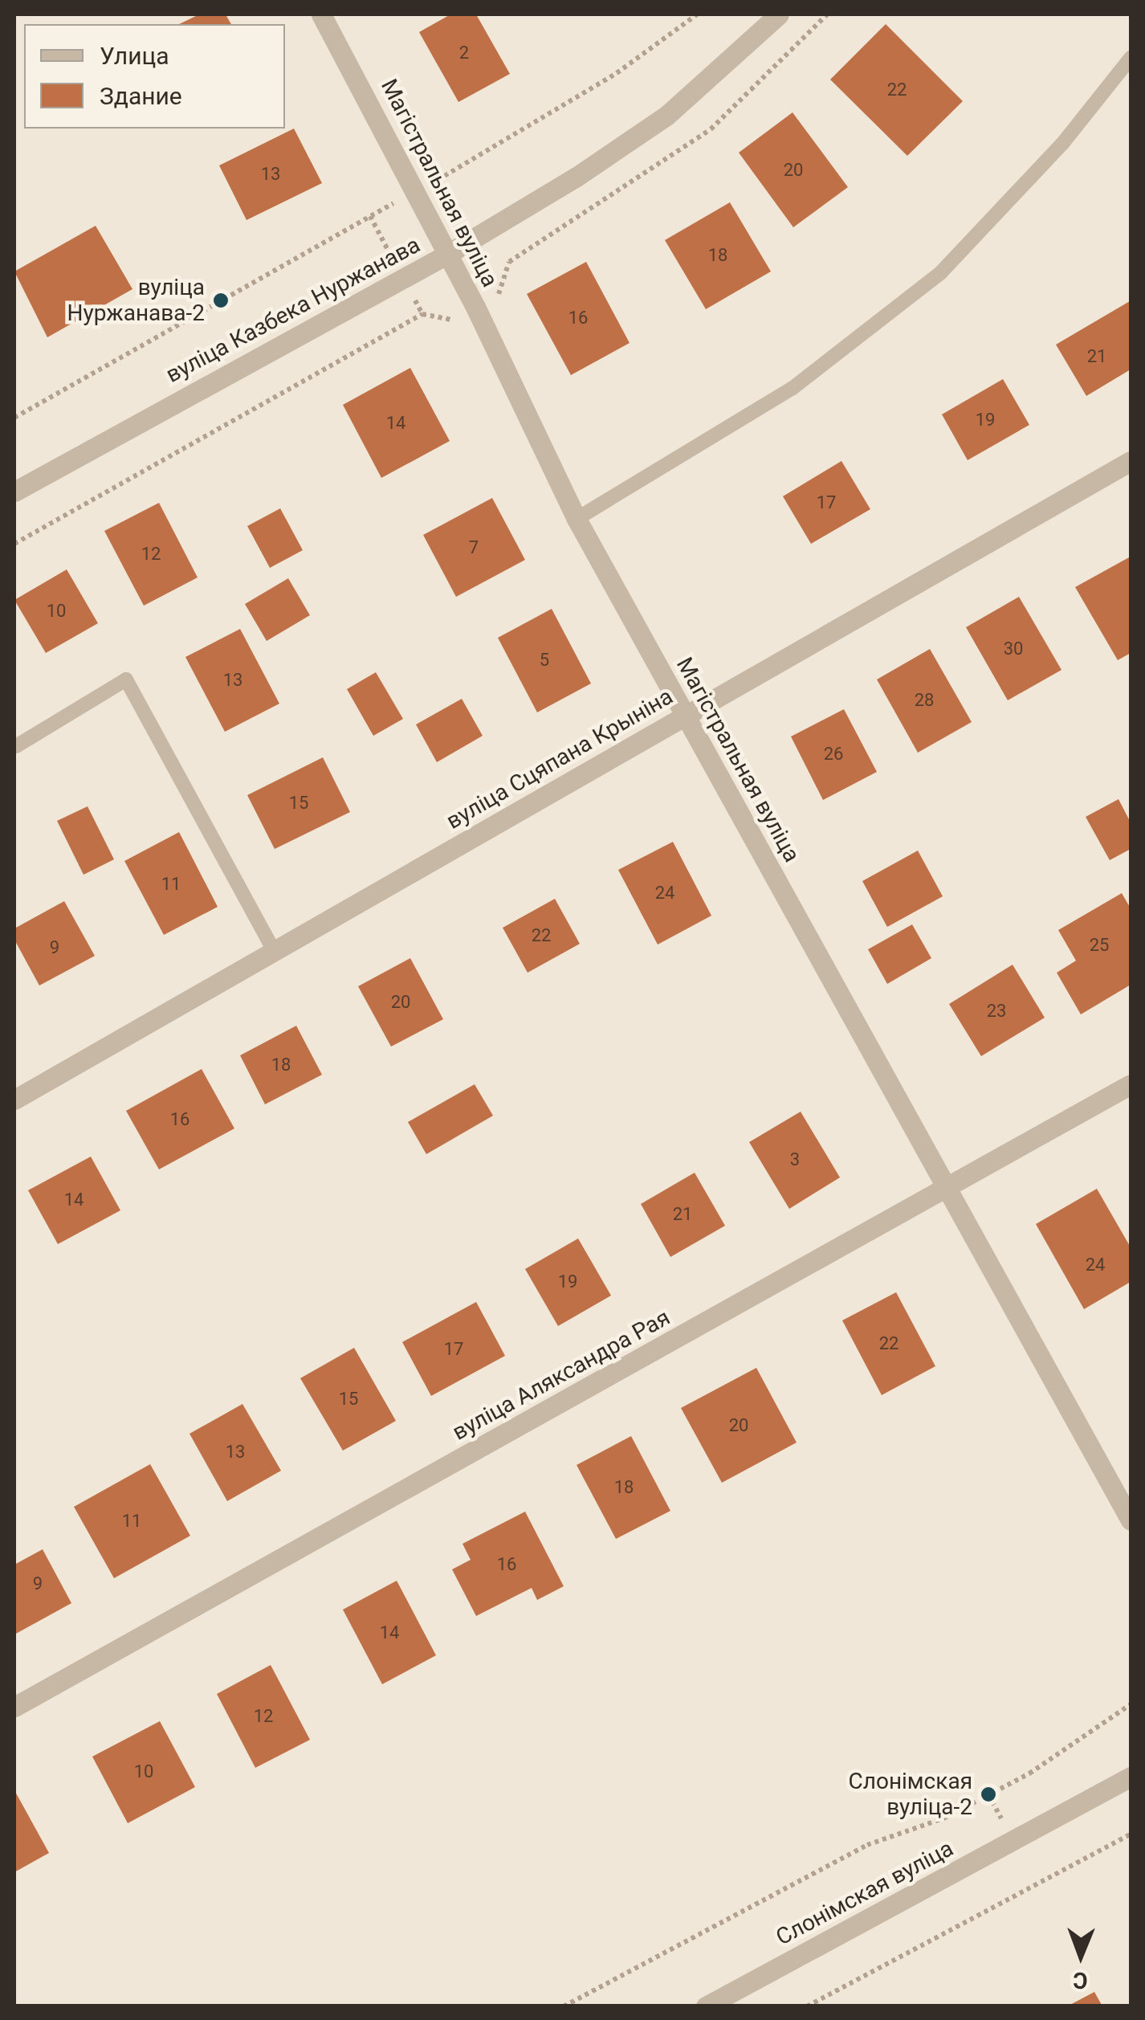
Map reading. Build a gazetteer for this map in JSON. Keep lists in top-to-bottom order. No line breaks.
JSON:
{"streets":{"street":["Магістральная вуліца","вуліца Казбека Нуржанава","вуліца Сцяпана Крыніна","вуліца Аляксандра Рая","Слонімская вуліца"]},"crossings":[["Магістральная вуліца","вуліца Казбека Нуржанава"],["Магістральная вуліца","вуліца Сцяпана Крыніна"],["Магістральная вуліца","вуліца Аляксандра Рая"]],"places":["вуліца Нуржанава-2","Слонімская вуліца-2"],"house_numbers":["2","22","20","13","18","16","21","19","14","17","7","12","10","30","5","13","28","26","15","11","24","22","25","9","20","23","18","16","3","14","21","24","19","22","17","15","20","13","18","11","16","9","14","12","10"],"legend":["Улица","Здание"],"north":"bottom"}
